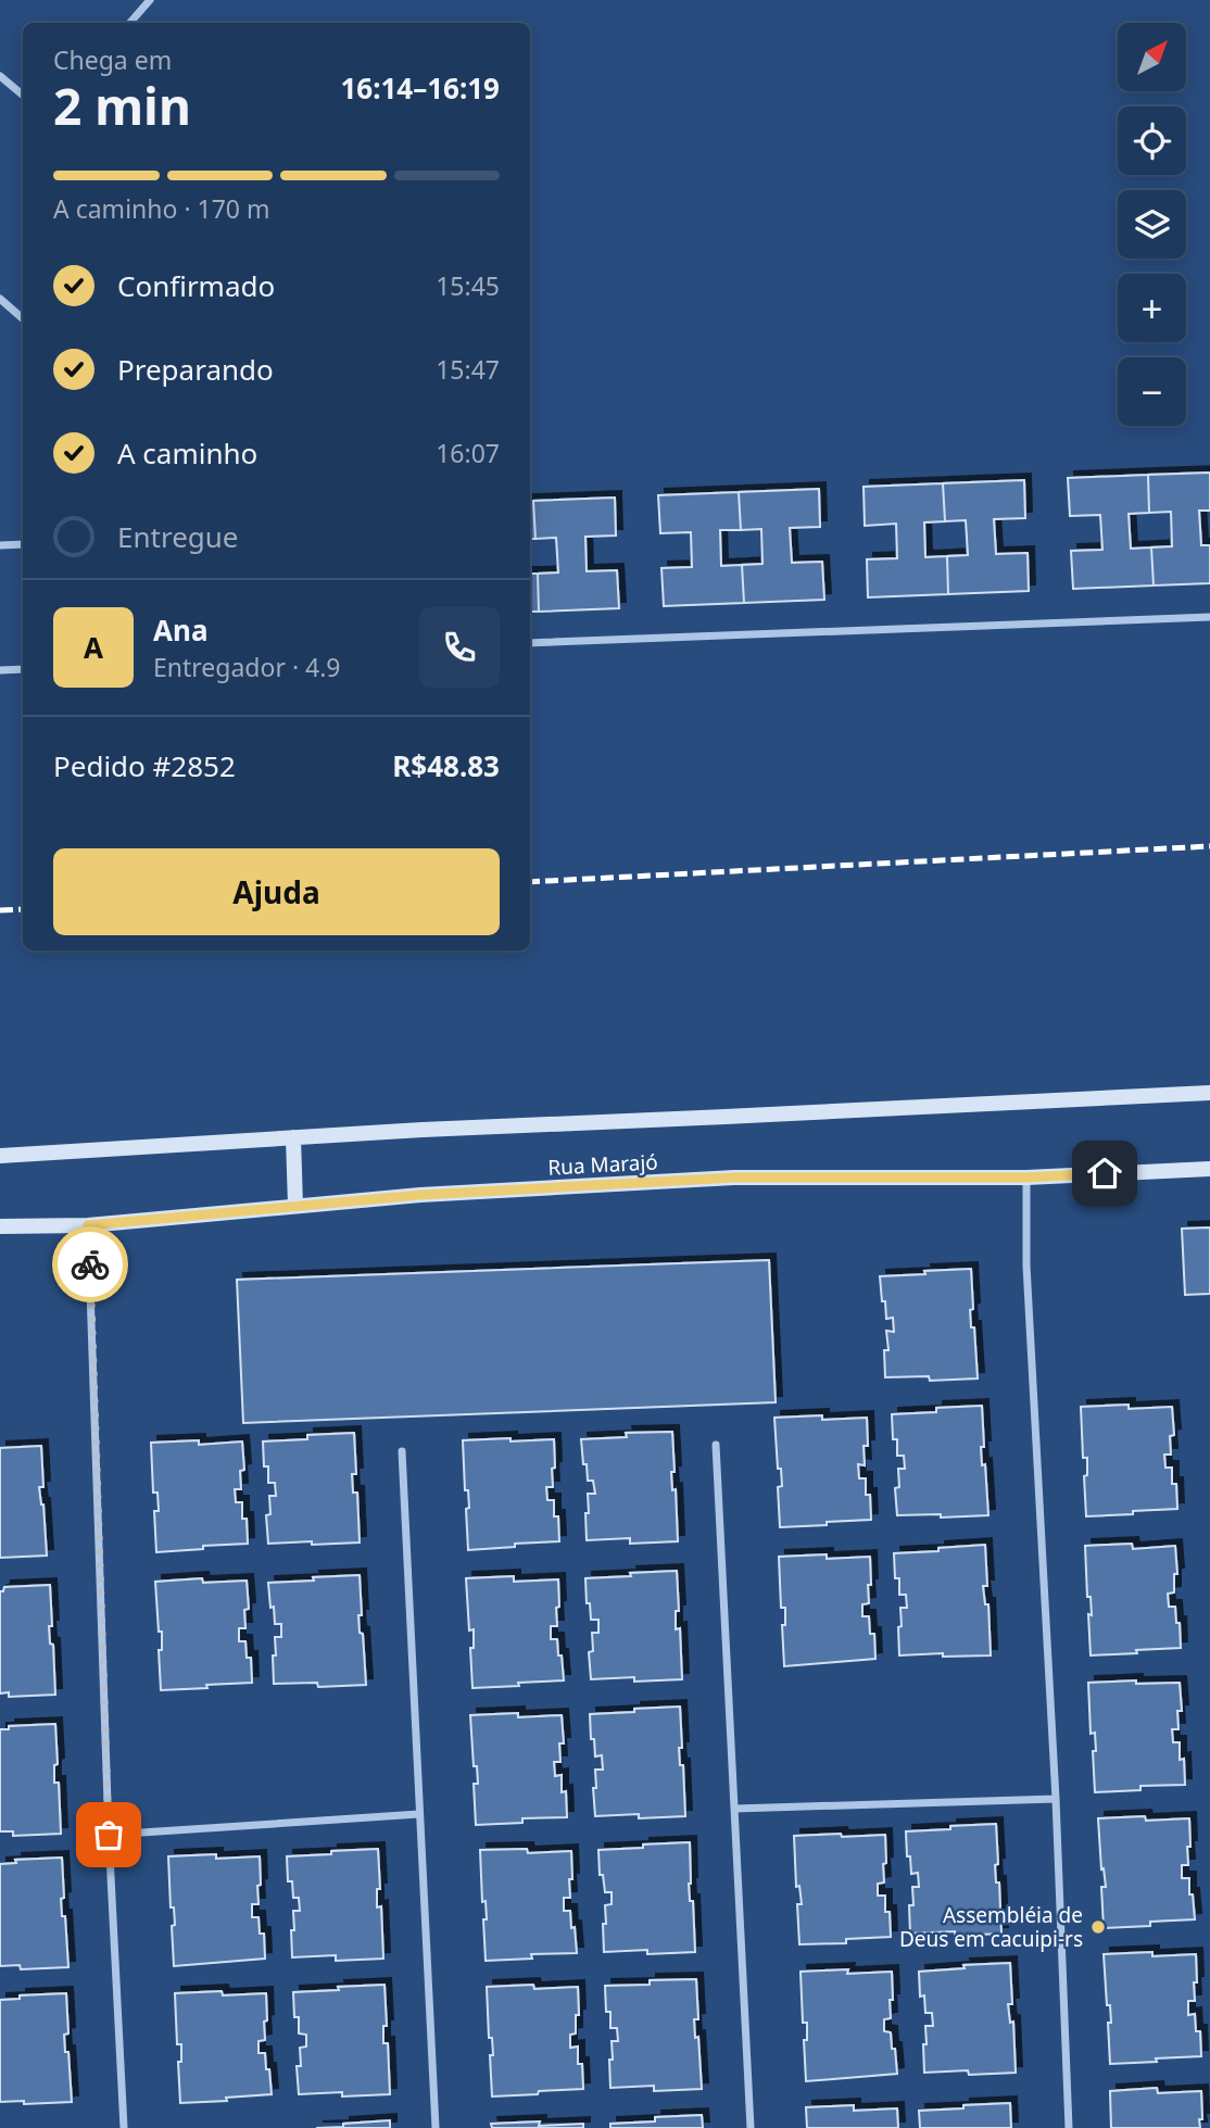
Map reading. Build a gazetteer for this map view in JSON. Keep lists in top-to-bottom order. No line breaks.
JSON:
{"streets":{"street":["Rua Marajó"]},"places":["Assembléia de Deus em cacuipi-rs"],"north":"top right","page":{"map_buttons":["+","−"],"heading":["2 min","Chega em","16:14–16:19"],"panel":["Ana","Entregador · 4.9","Pedido #2852","R$48.83"],"bar":"A caminho · 170 m","list":[["Confirmado","15:45"],["Preparando","15:47"],["A caminho","16:07"],"Entregue"],"round":"A","buttons":"Ajuda"}}
